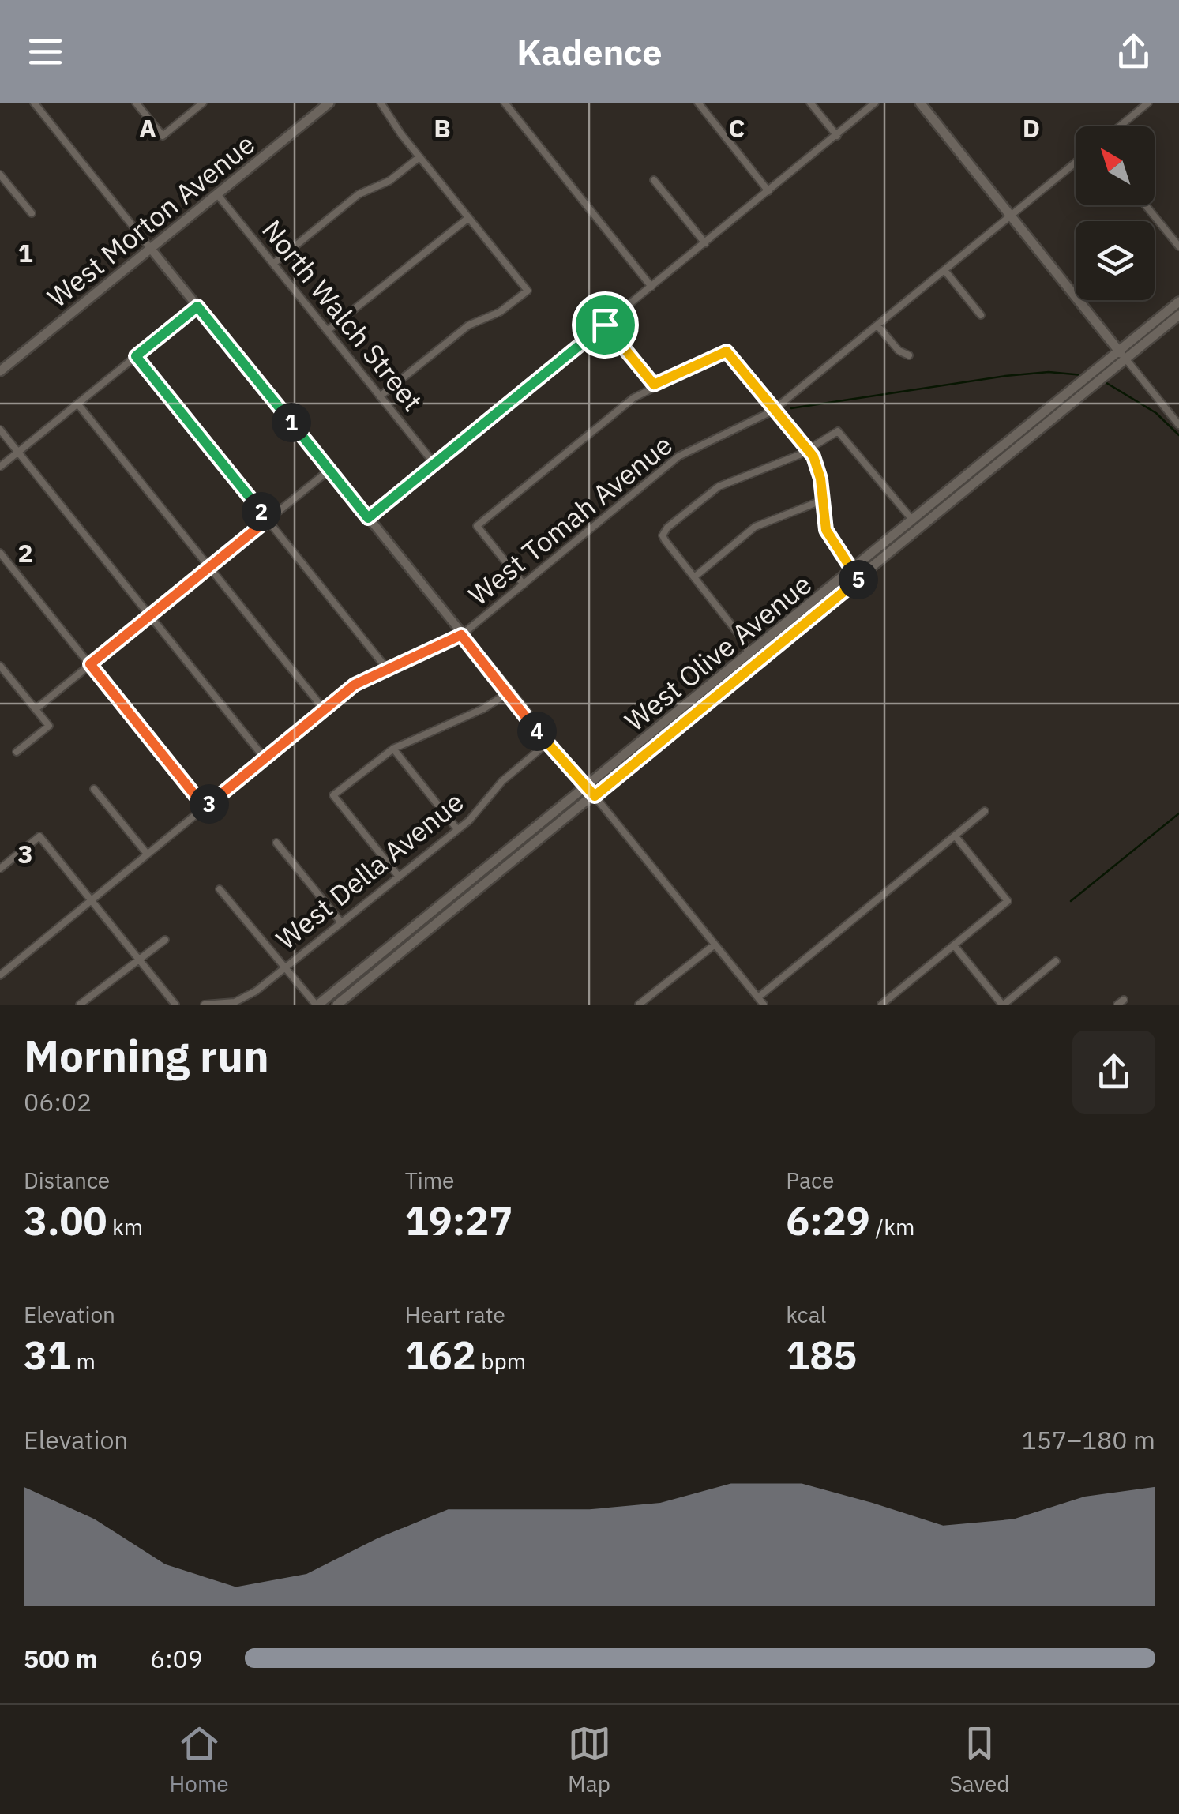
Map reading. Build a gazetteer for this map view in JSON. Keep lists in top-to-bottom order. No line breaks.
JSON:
{"streets":{"main road":["West Morton Avenue","West Olive Avenue"],"street":["North Walch Street","West Tomah Avenue","West Della Avenue"]},"crossings":[["West Morton Avenue","North Walch Street"]],"north":"top left","page":{"header":"Kadence","pins":["1","2","5","4","3"],"heading":["Morning run","06:02"],"stats":[["Distance","3.00 km"],["Time","19:27"],["Pace","6:29 /km"],["Elevation","31 m"],["Heart rate","162 bpm"],["kcal","185"]],"chart":["Elevation","157–180 m"],"list":[{"name":"500 m","note":"6:09"}],"tabs":["Home","Map","Saved"]},"grid":{"columns":["A","B","C","D"],"rows":["1","2","3"]}}
